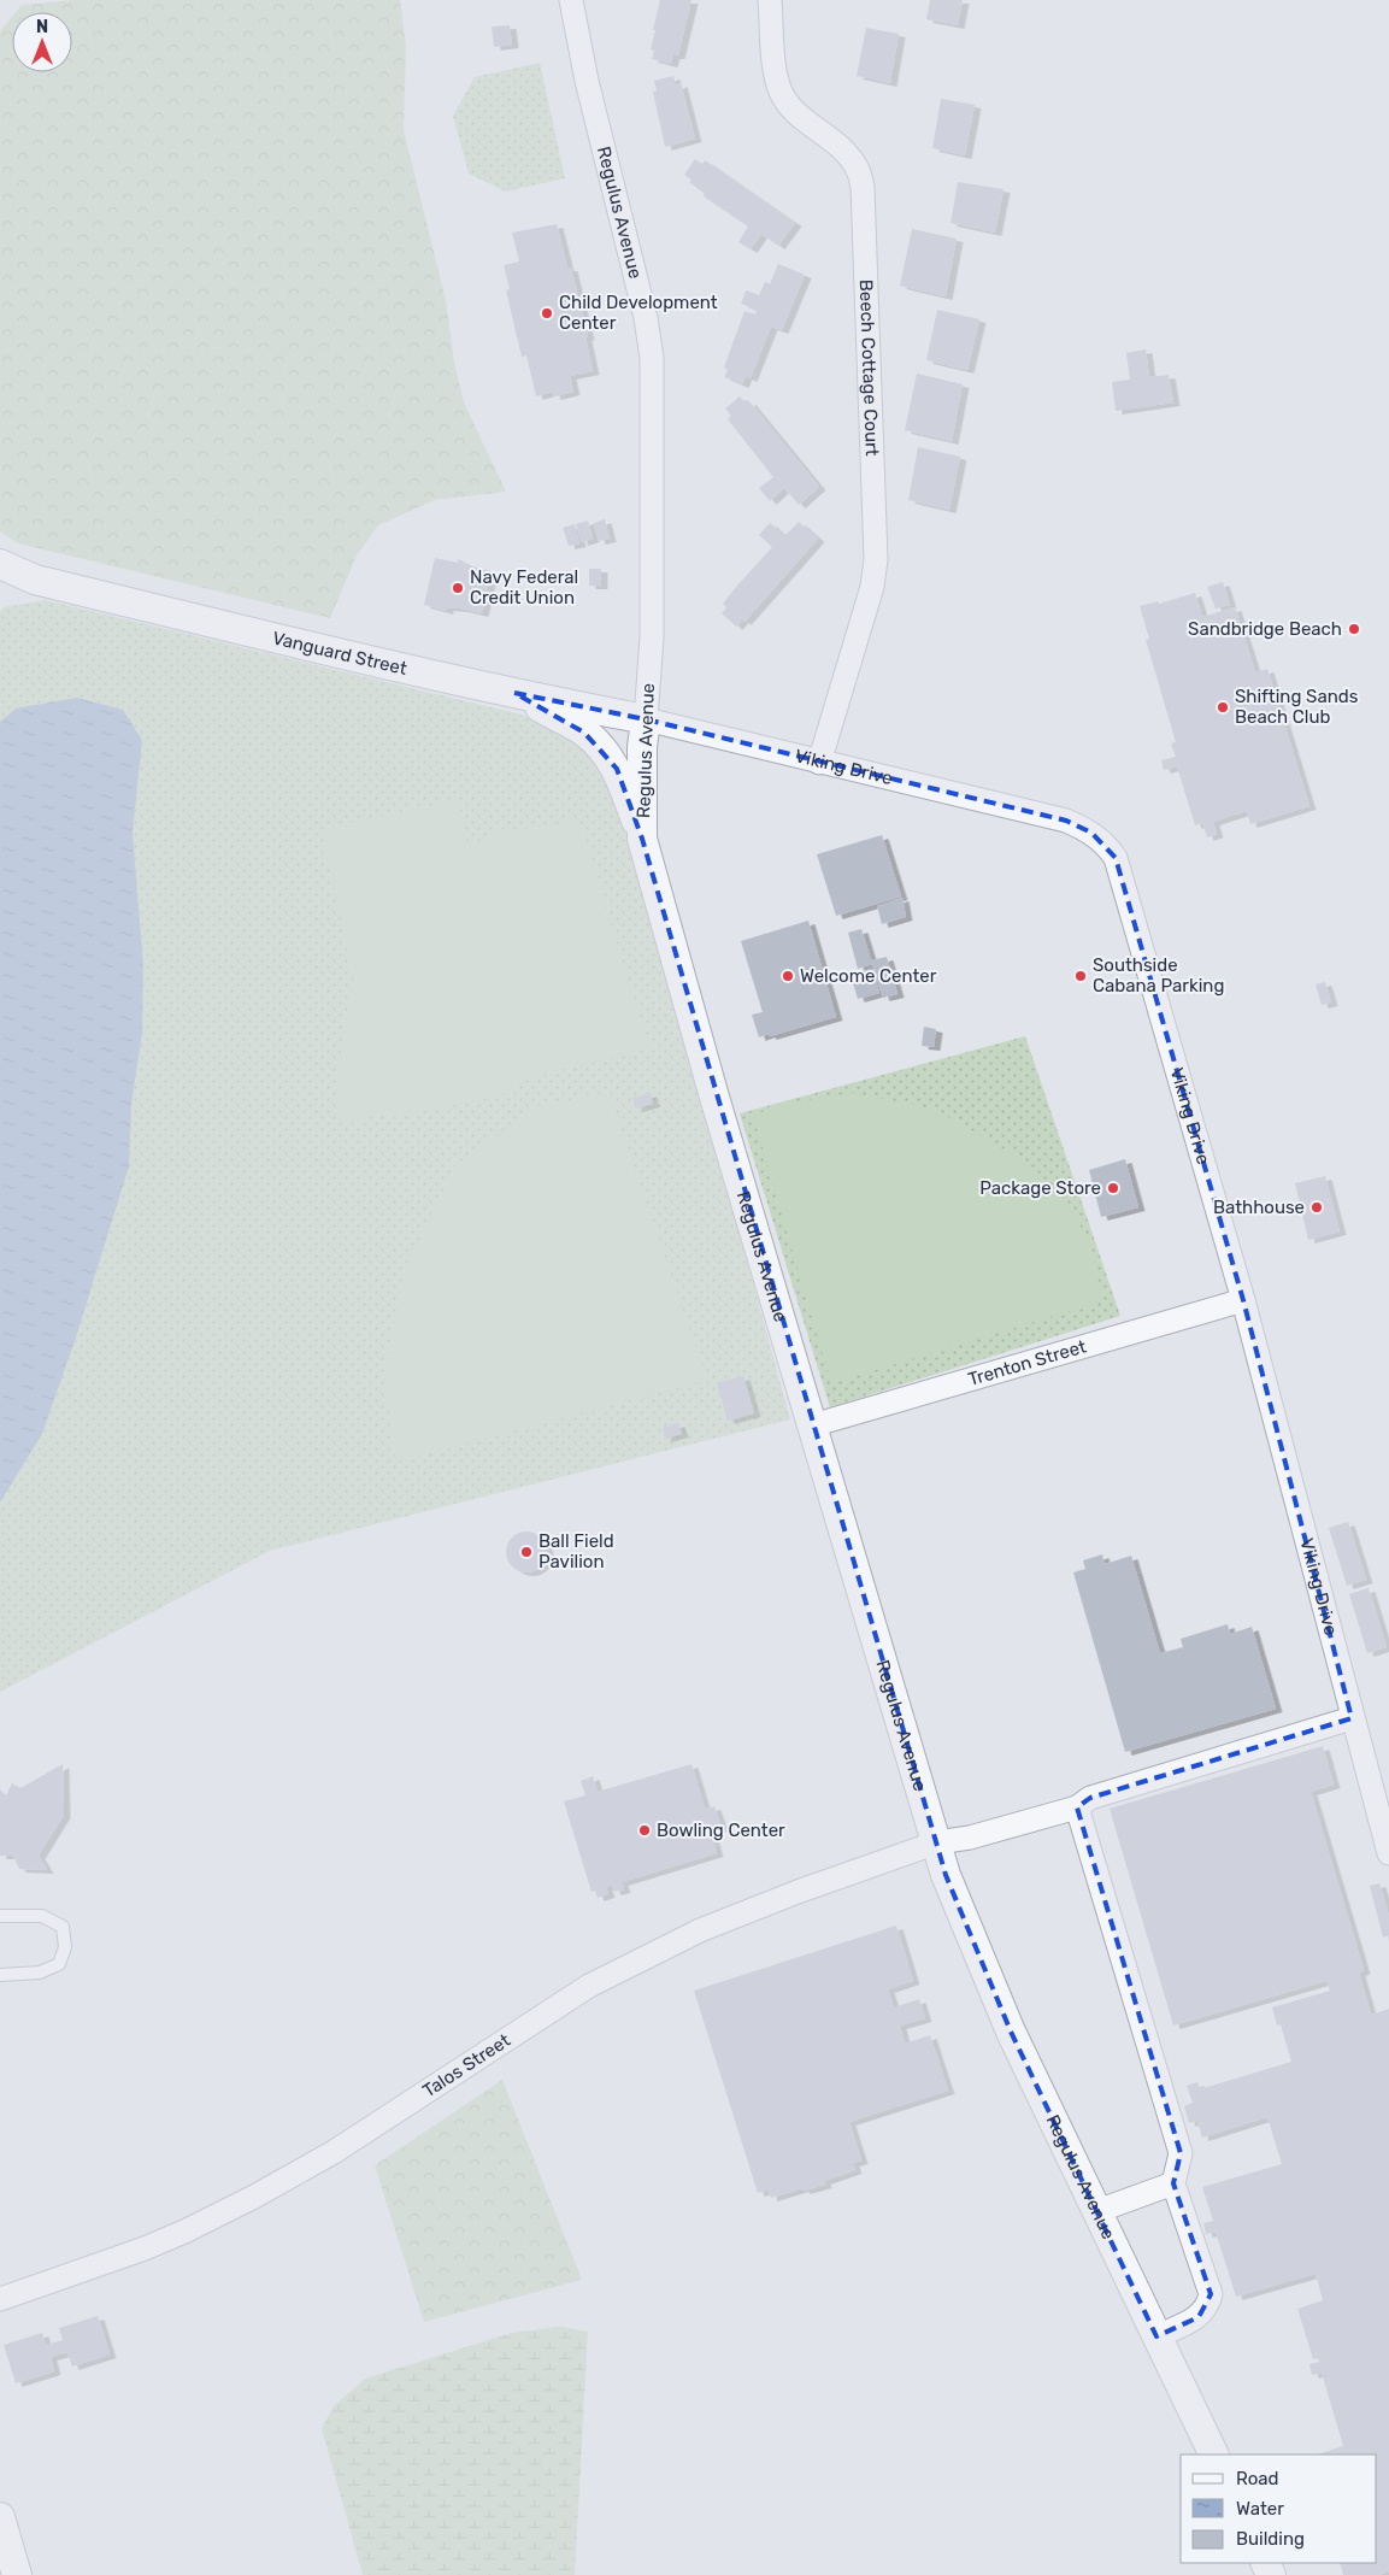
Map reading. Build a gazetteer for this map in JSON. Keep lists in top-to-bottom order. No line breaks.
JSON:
{"streets":{"street":["Regulus Avenue","Beech Cottage Court","Vanguard Street","Viking Drive","Trenton Street","Talos Street"]},"crossings":[["Regulus Avenue","Vanguard Street"],["Regulus Avenue","Viking Drive"],["Regulus Avenue","Trenton Street"],["Regulus Avenue","Talos Street"],["Beech Cottage Court","Viking Drive"],["Vanguard Street","Viking Drive"],["Viking Drive","Trenton Street"],["Viking Drive","Talos Street"]],"places":["Child Development Center","Navy Federal Credit Union","Sandbridge Beach","Shifting Sands Beach Club","Welcome Center","Southside Cabana Parking","Package Store","Bathhouse","Ball Field Pavilion","Bowling Center"],"legend":["Road","Water","Building"],"north":"top"}
